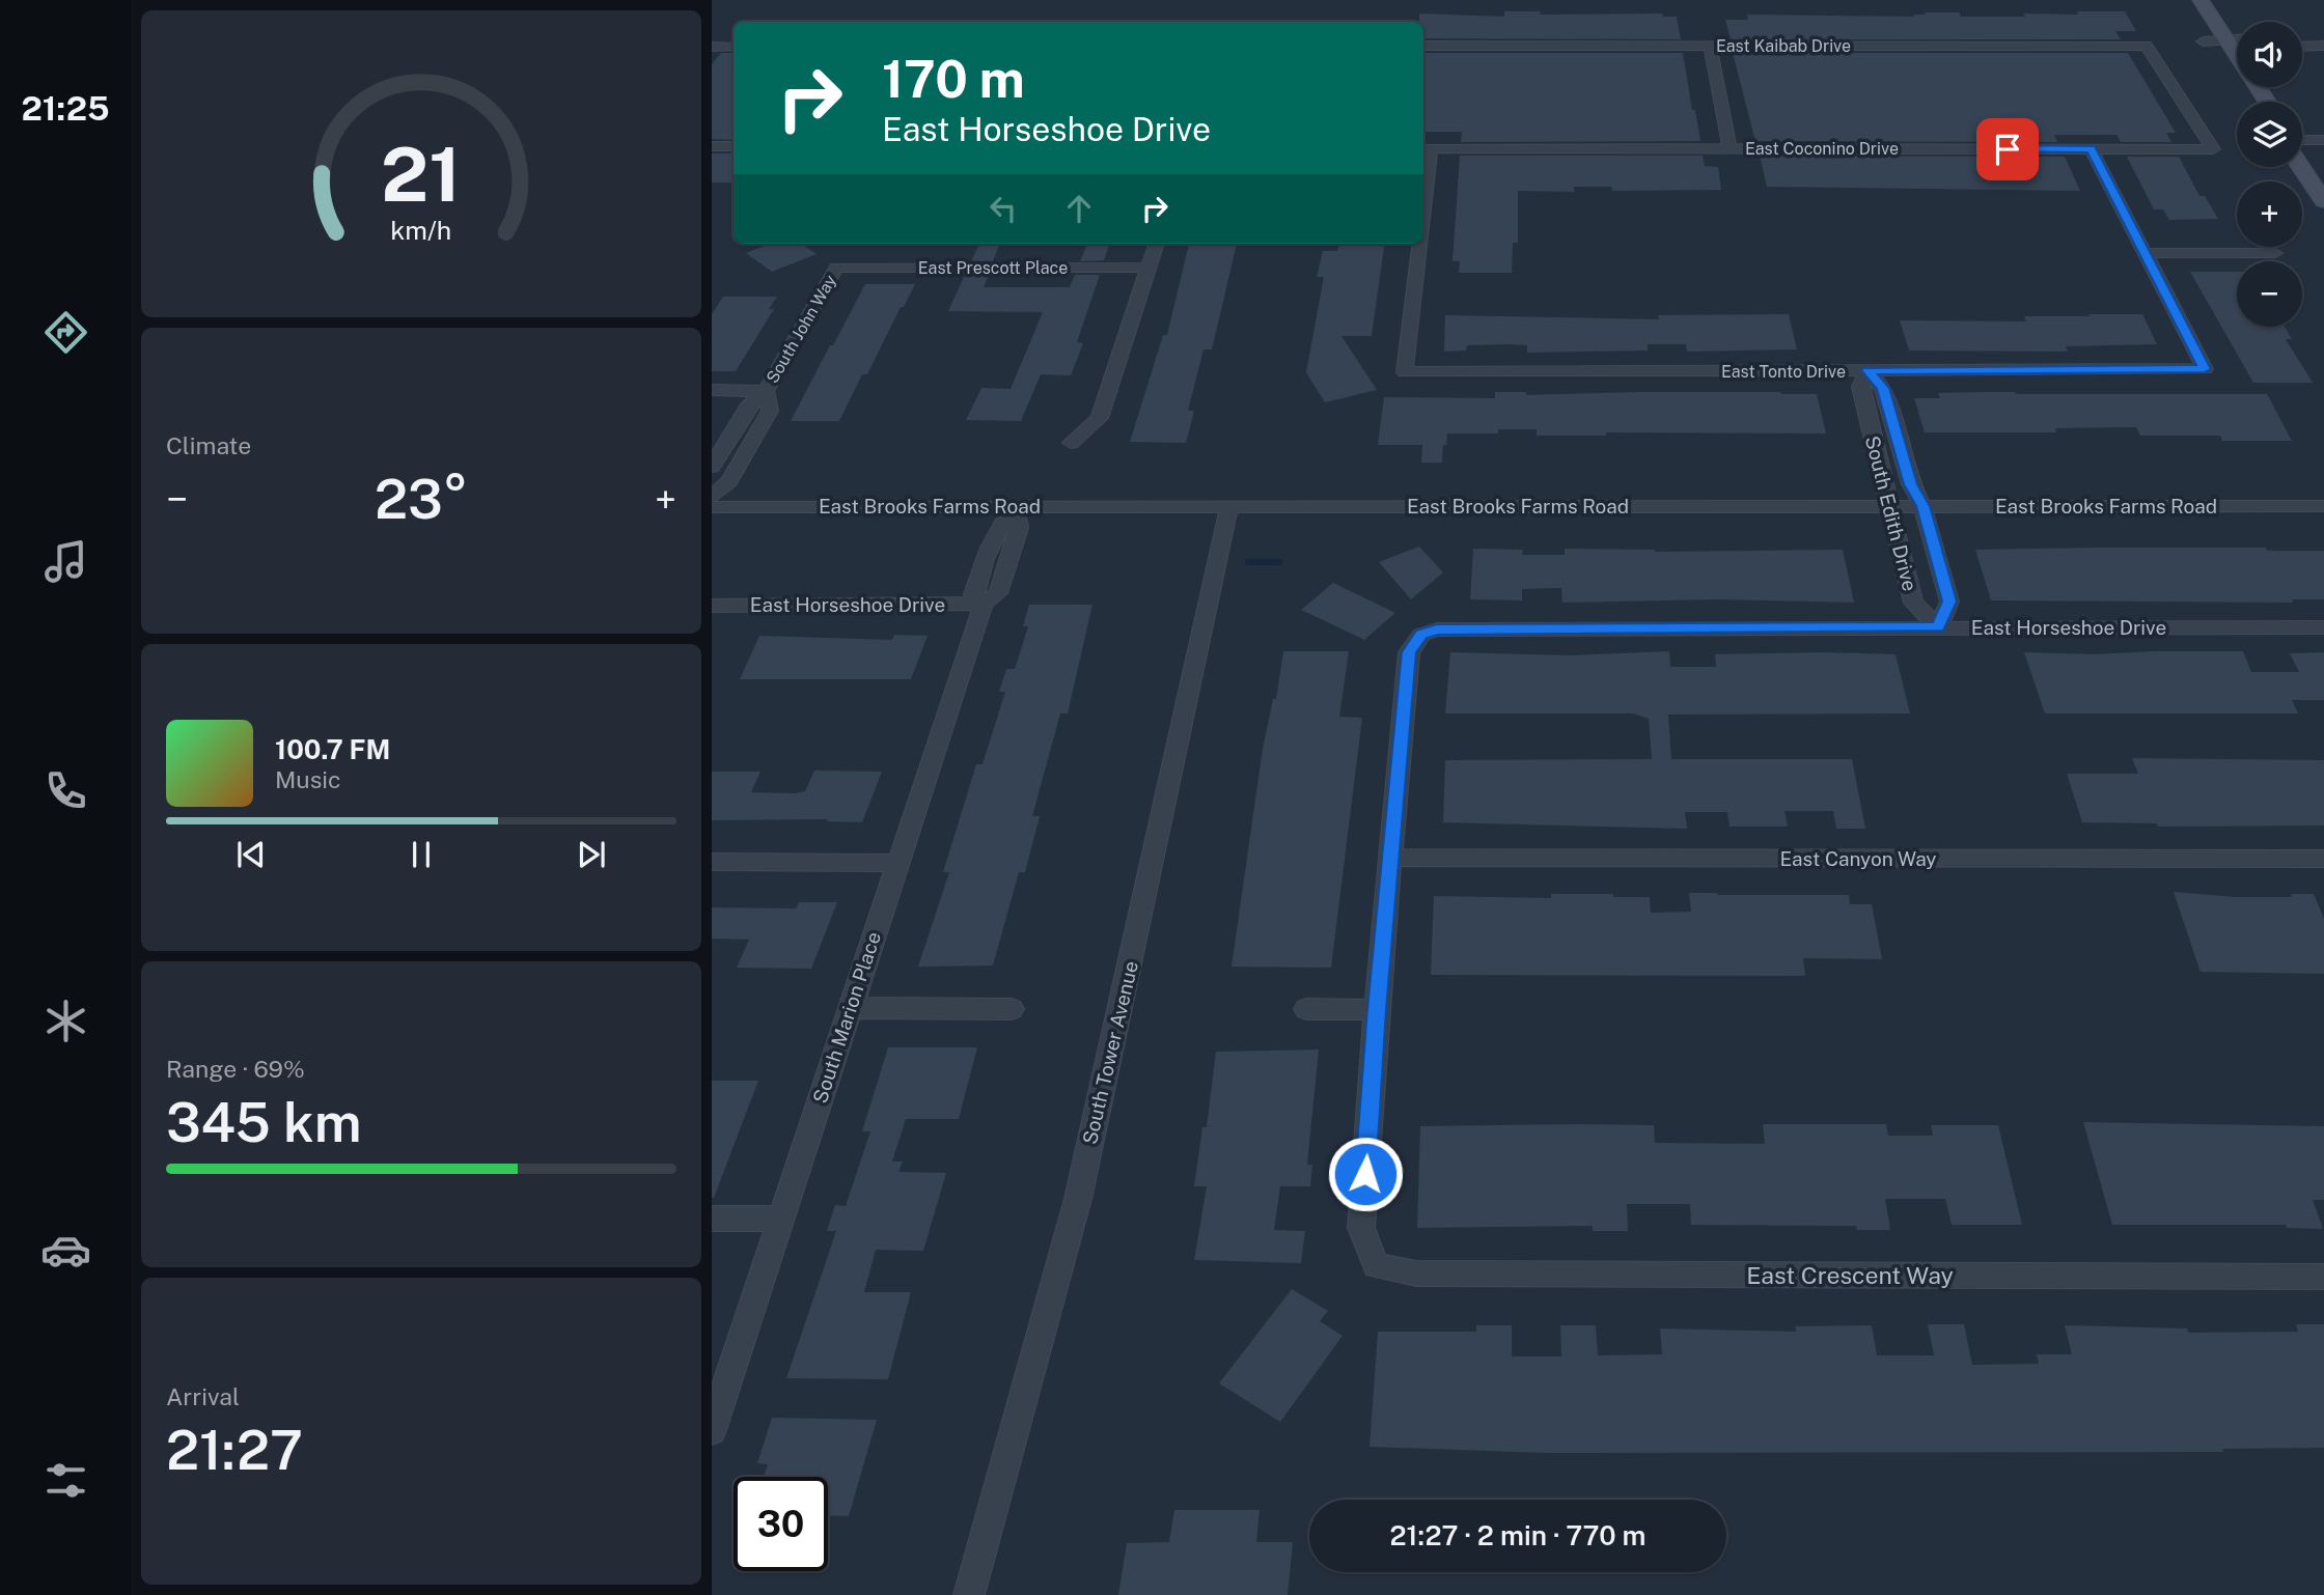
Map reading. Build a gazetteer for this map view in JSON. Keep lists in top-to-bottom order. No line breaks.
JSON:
{"streets":{"street":["East Kaibab Drive","East Coconino Drive","East Prescott Place","South John Way","East Tonto Drive","East Brooks Farms Road","South Edith Drive","East Horseshoe Drive","East Canyon Way","South Marion Place","South Tower Avenue","East Crescent Way"]},"crossings":[["East Kaibab Drive","East Coconino Drive"],["East Coconino Drive","East Tonto Drive"],["East Prescott Place","South John Way"],["East Tonto Drive","South Edith Drive"],["East Brooks Farms Road","South Edith Drive"],["East Brooks Farms Road","South Marion Place"],["East Brooks Farms Road","South Tower Avenue"],["South Edith Drive","East Horseshoe Drive"],["East Horseshoe Drive","East Canyon Way"],["East Horseshoe Drive","South Marion Place"]],"page":{"tabs":"21:25","map_buttons":["+","−"],"turn":["170 m","East Horseshoe Drive"],"tile":["Climate",["Range · 69%","345 km"],["Arrival","21:27"]],"heat":["−","23°","+"],"song":["100.7 FM","Music"],"limit":"30","trip":"21:27 · 2 min · 770 m","gauge":["21","km/h"]}}
